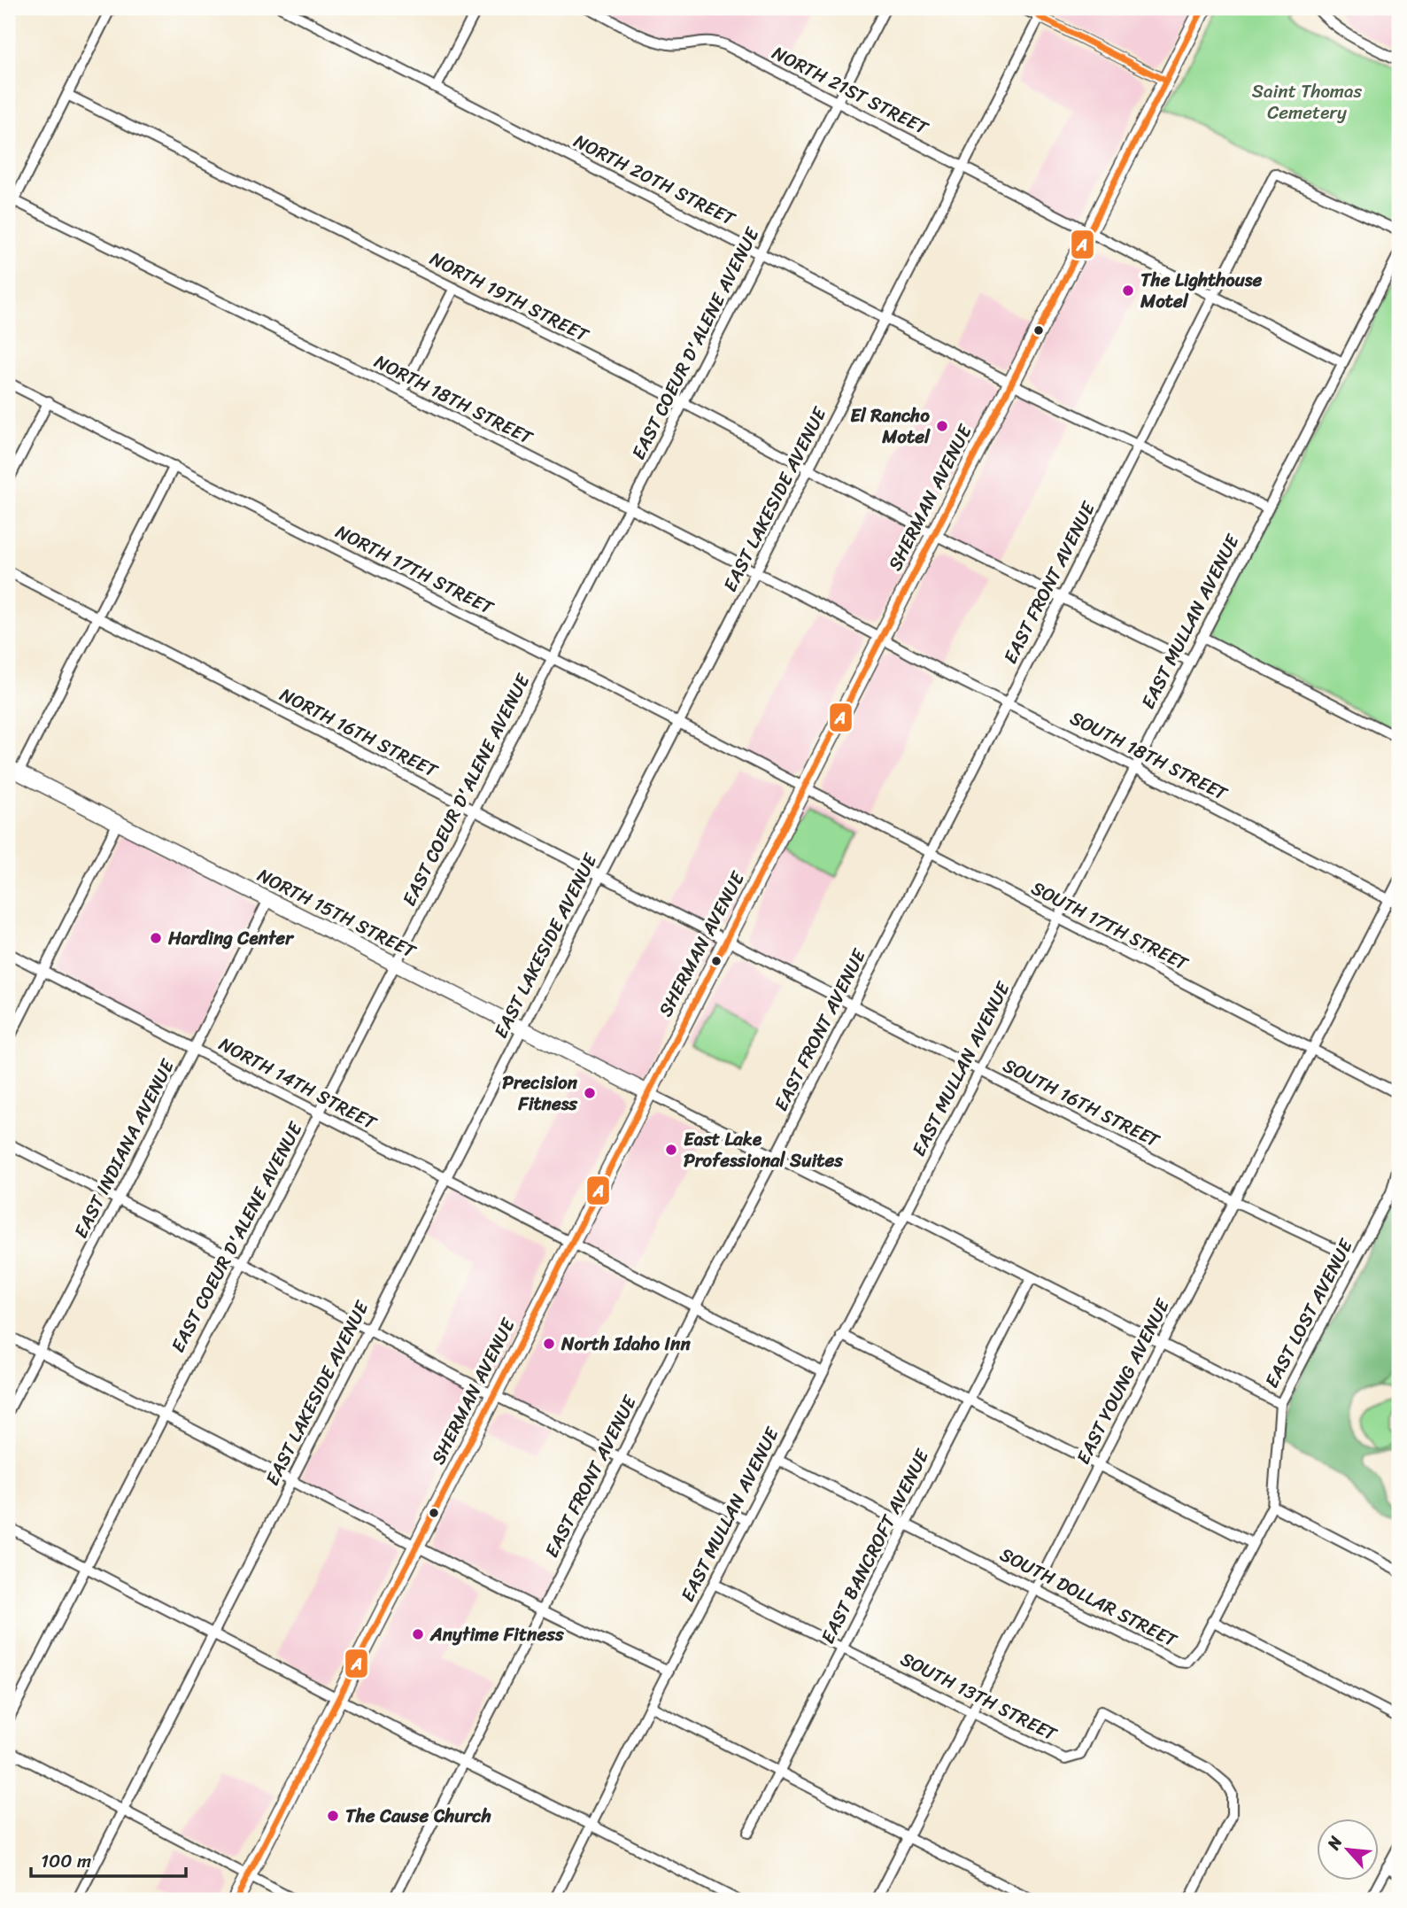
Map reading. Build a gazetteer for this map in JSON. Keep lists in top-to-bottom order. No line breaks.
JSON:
{"streets":{"main road":["SHERMAN AVENUE","NORTH 15TH STREET"],"street":["NORTH 21ST STREET","NORTH 20TH STREET","NORTH 19TH STREET","EAST COEUR D'ALENE AVENUE","NORTH 18TH STREET","EAST LAKESIDE AVENUE","NORTH 17TH STREET","EAST FRONT AVENUE","EAST MULLAN AVENUE","NORTH 16TH STREET","SOUTH 18TH STREET","SOUTH 17TH STREET","NORTH 14TH STREET","SOUTH 16TH STREET","EAST INDIANA AVENUE","EAST LOST AVENUE","EAST YOUNG AVENUE","EAST BANCROFT AVENUE","SOUTH DOLLAR STREET","SOUTH 13TH STREET"]},"crossings":[["NORTH 21ST STREET","EAST COEUR D'ALENE AVENUE"],["NORTH 21ST STREET","SHERMAN AVENUE"],["NORTH 21ST STREET","EAST LAKESIDE AVENUE"],["NORTH 21ST STREET","EAST FRONT AVENUE"],["NORTH 21ST STREET","EAST MULLAN AVENUE"],["NORTH 20TH STREET","EAST COEUR D'ALENE AVENUE"],["NORTH 20TH STREET","SHERMAN AVENUE"],["NORTH 20TH STREET","EAST LAKESIDE AVENUE"],["NORTH 20TH STREET","EAST FRONT AVENUE"],["NORTH 20TH STREET","EAST MULLAN AVENUE"],["NORTH 19TH STREET","EAST COEUR D'ALENE AVENUE"],["NORTH 19TH STREET","SHERMAN AVENUE"],["NORTH 19TH STREET","EAST LAKESIDE AVENUE"],["NORTH 19TH STREET","EAST FRONT AVENUE"],["NORTH 19TH STREET","EAST MULLAN AVENUE"],["EAST COEUR D'ALENE AVENUE","NORTH 18TH STREET"],["EAST COEUR D'ALENE AVENUE","NORTH 17TH STREET"],["EAST COEUR D'ALENE AVENUE","NORTH 16TH STREET"],["EAST COEUR D'ALENE AVENUE","NORTH 15TH STREET"],["EAST COEUR D'ALENE AVENUE","NORTH 14TH STREET"],["NORTH 18TH STREET","SHERMAN AVENUE"],["NORTH 18TH STREET","EAST LAKESIDE AVENUE"],["NORTH 18TH STREET","SOUTH 18TH STREET"],["SHERMAN AVENUE","NORTH 17TH STREET"],["SHERMAN AVENUE","NORTH 16TH STREET"],["SHERMAN AVENUE","SOUTH 18TH STREET"],["SHERMAN AVENUE","NORTH 15TH STREET"],["SHERMAN AVENUE","SOUTH 17TH STREET"],["SHERMAN AVENUE","NORTH 14TH STREET"],["SHERMAN AVENUE","SOUTH 16TH STREET"],["EAST LAKESIDE AVENUE","NORTH 17TH STREET"],["EAST LAKESIDE AVENUE","NORTH 16TH STREET"],["EAST LAKESIDE AVENUE","NORTH 15TH STREET"],["EAST LAKESIDE AVENUE","NORTH 14TH STREET"],["NORTH 17TH STREET","SOUTH 17TH STREET"],["EAST FRONT AVENUE","SOUTH 18TH STREET"],["EAST FRONT AVENUE","SOUTH 17TH STREET"],["EAST FRONT AVENUE","NORTH 14TH STREET"],["EAST FRONT AVENUE","SOUTH 16TH STREET"],["EAST MULLAN AVENUE","SOUTH 18TH STREET"],["EAST MULLAN AVENUE","SOUTH 17TH STREET"],["EAST MULLAN AVENUE","NORTH 14TH STREET"],["EAST MULLAN AVENUE","SOUTH 16TH STREET"],["EAST MULLAN AVENUE","SOUTH DOLLAR STREET"],["EAST MULLAN AVENUE","SOUTH 13TH STREET"],["NORTH 16TH STREET","SOUTH 16TH STREET"],["SOUTH 18TH STREET","EAST YOUNG AVENUE"],["NORTH 15TH STREET","EAST INDIANA AVENUE"],["SOUTH 17TH STREET","EAST YOUNG AVENUE"],["NORTH 14TH STREET","EAST INDIANA AVENUE"],["SOUTH 16TH STREET","EAST LOST AVENUE"],["SOUTH 16TH STREET","EAST YOUNG AVENUE"],["EAST LOST AVENUE","SOUTH DOLLAR STREET"],["EAST YOUNG AVENUE","SOUTH DOLLAR STREET"],["EAST YOUNG AVENUE","SOUTH 13TH STREET"],["EAST BANCROFT AVENUE","SOUTH DOLLAR STREET"],["EAST BANCROFT AVENUE","SOUTH 13TH STREET"]],"parks":["Saint Thomas Cemetery"],"places":["The Lighthouse Motel","El Rancho Motel","Harding Center","Precision Fitness","East Lake Professional Suites","North Idaho Inn","Anytime Fitness","The Cause Church"],"lines":["transit line A"],"scale_bar":"100 m","north":"top left"}
